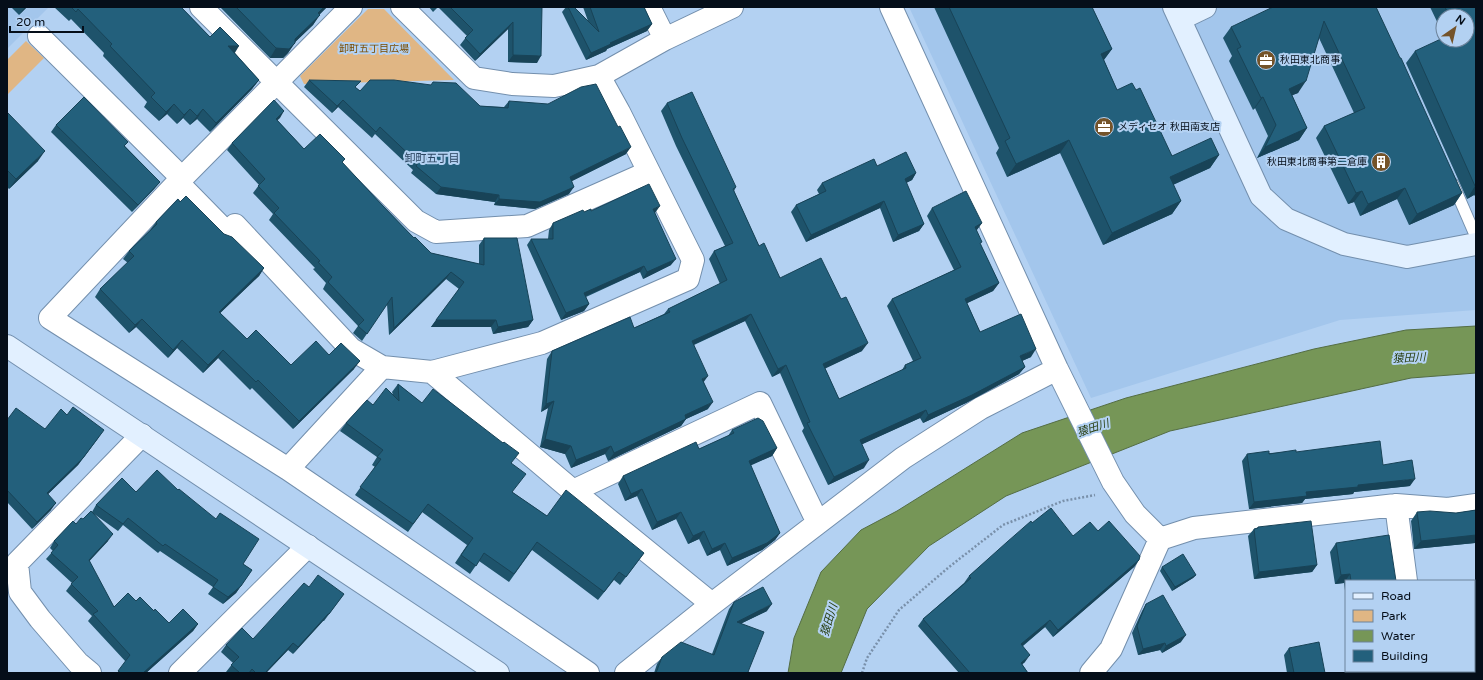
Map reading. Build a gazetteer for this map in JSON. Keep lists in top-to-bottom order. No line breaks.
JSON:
{"districts":["卸町五丁目"],"water":["猿田川"],"parks":["卸町五丁目広場"],"places":{"office":["秋田東北商事","メディセオ 秋田南支店"],"building":["秋田東北商事第二倉庫"]},"legend":["Road","Park","Water","Building"],"scale_bar":"20 m","north":"top right"}
